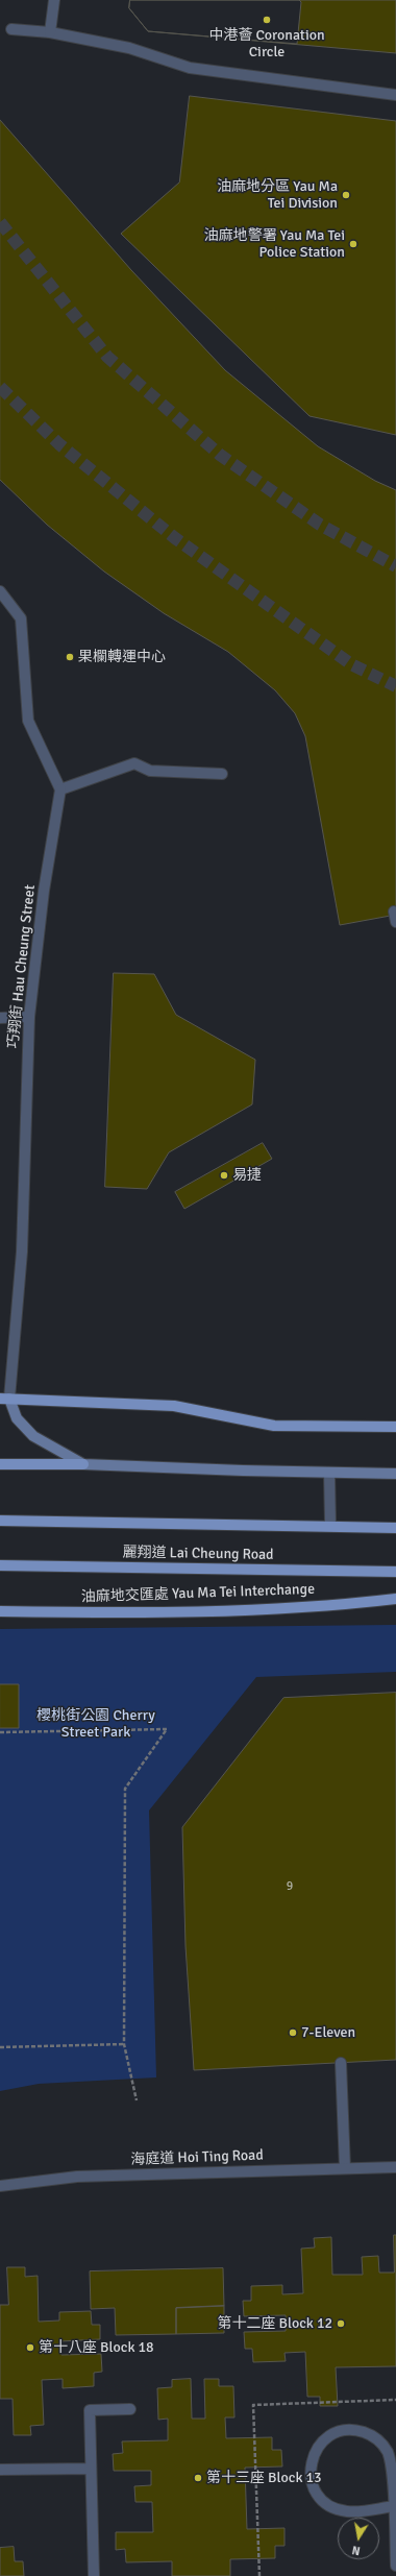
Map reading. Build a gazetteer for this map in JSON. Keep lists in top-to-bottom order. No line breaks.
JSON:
{"streets":{"main road":["麗翔道 Lai Cheung Road","油麻地交匯處 Yau Ma Tei Interchange"],"street":["巧翔街 Hau Cheung Street","海庭道 Hoi Ting Road"]},"parks":["櫻桃街公園 Cherry Street Park"],"places":["中港薈 Coronation Circle","油麻地分區 Yau Ma Tei Division","油麻地警署 Yau Ma Tei Police Station","果欄轉運中心","易捷","7-Eleven","第十二座 Block 12","第十八座 Block 18","第十三座 Block 13"],"house_numbers":["9"],"north":"bottom"}
